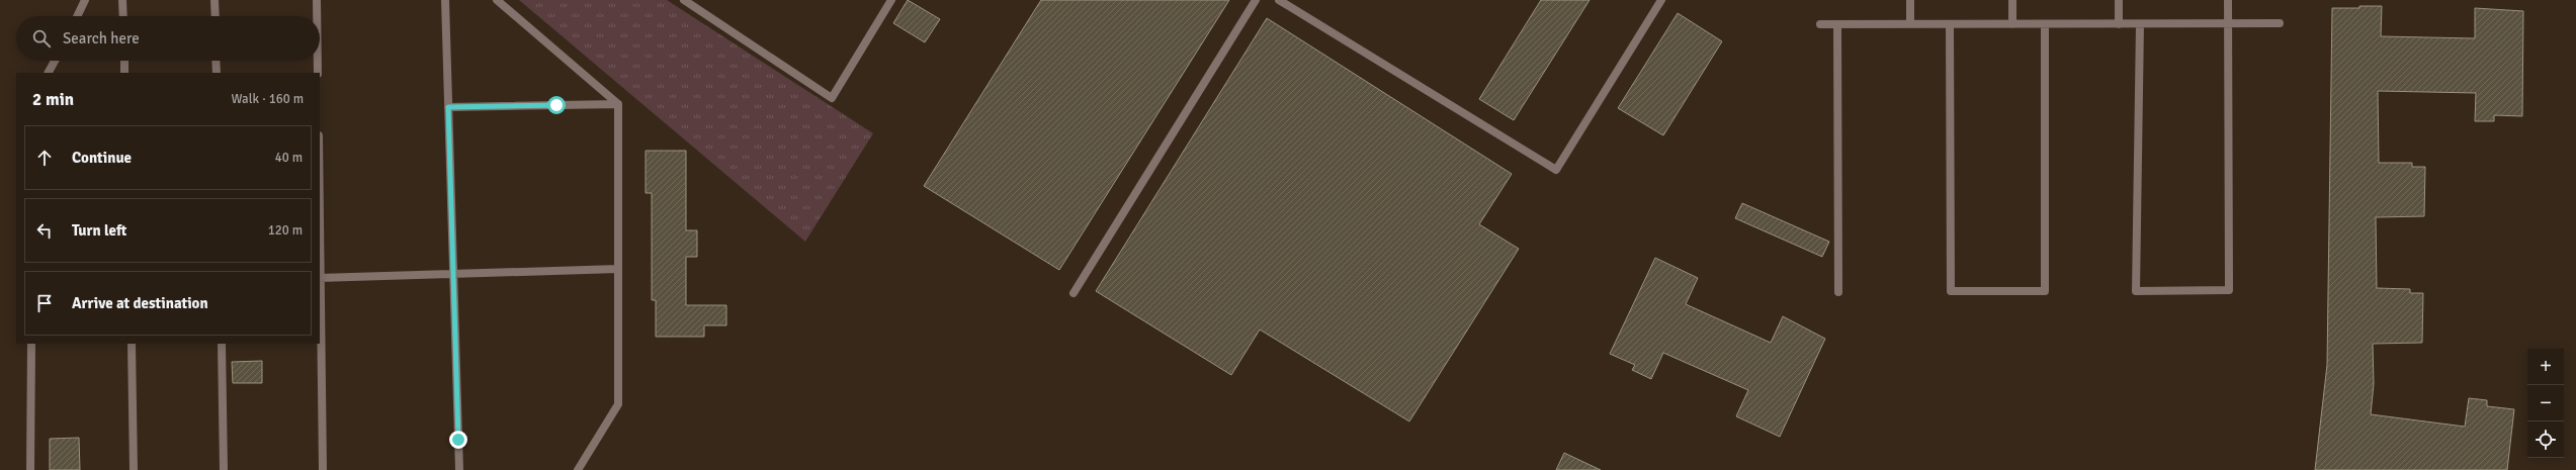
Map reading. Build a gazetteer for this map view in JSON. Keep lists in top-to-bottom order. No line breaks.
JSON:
{"page":{"search":"Search here","heading":["2 min","Walk · 160 m"],"list":[["Continue","40 m"],["Turn left","120 m"],"Arrive at destination"],"map_buttons":["+","−"]}}
